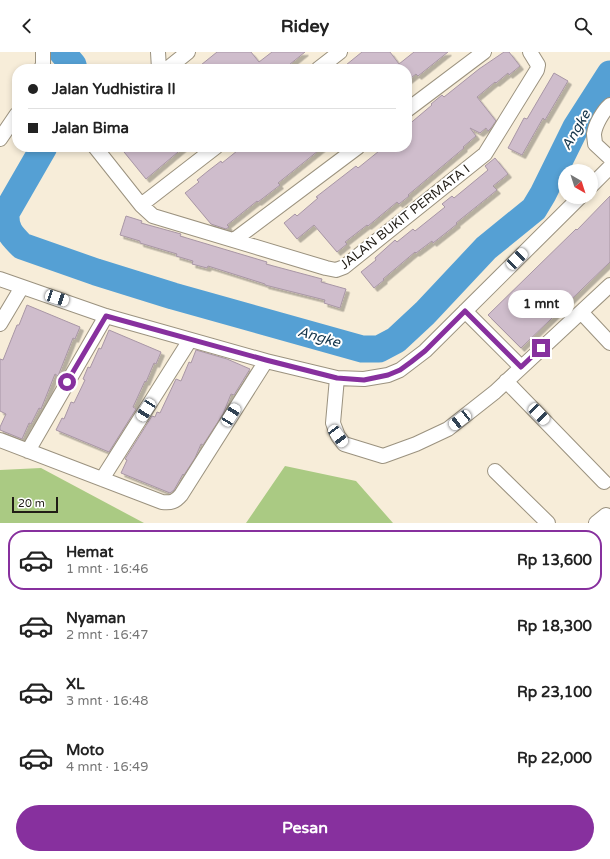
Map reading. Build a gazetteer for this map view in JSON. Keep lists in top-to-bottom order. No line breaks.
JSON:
{"streets":{"street":["JALAN BUKIT PERMATA I"]},"water":["Angke"],"scale_bar":"20 m","north":"bottom right","page":{"header":"Ridey","banner":["Jalan Yudhistira II","Jalan Bima"],"bubble":"1 mnt","scale":"20 m","list":[{"name":"Hemat","note":"1 mnt · 16:46","value":"Rp 13,600"},{"name":"Nyaman","note":"2 mnt · 16:47","value":"Rp 18,300"},{"name":"XL","note":"3 mnt · 16:48","value":"Rp 23,100"},{"name":"Moto","note":"4 mnt · 16:49","value":"Rp 22,000"}],"buttons":"Pesan"}}
